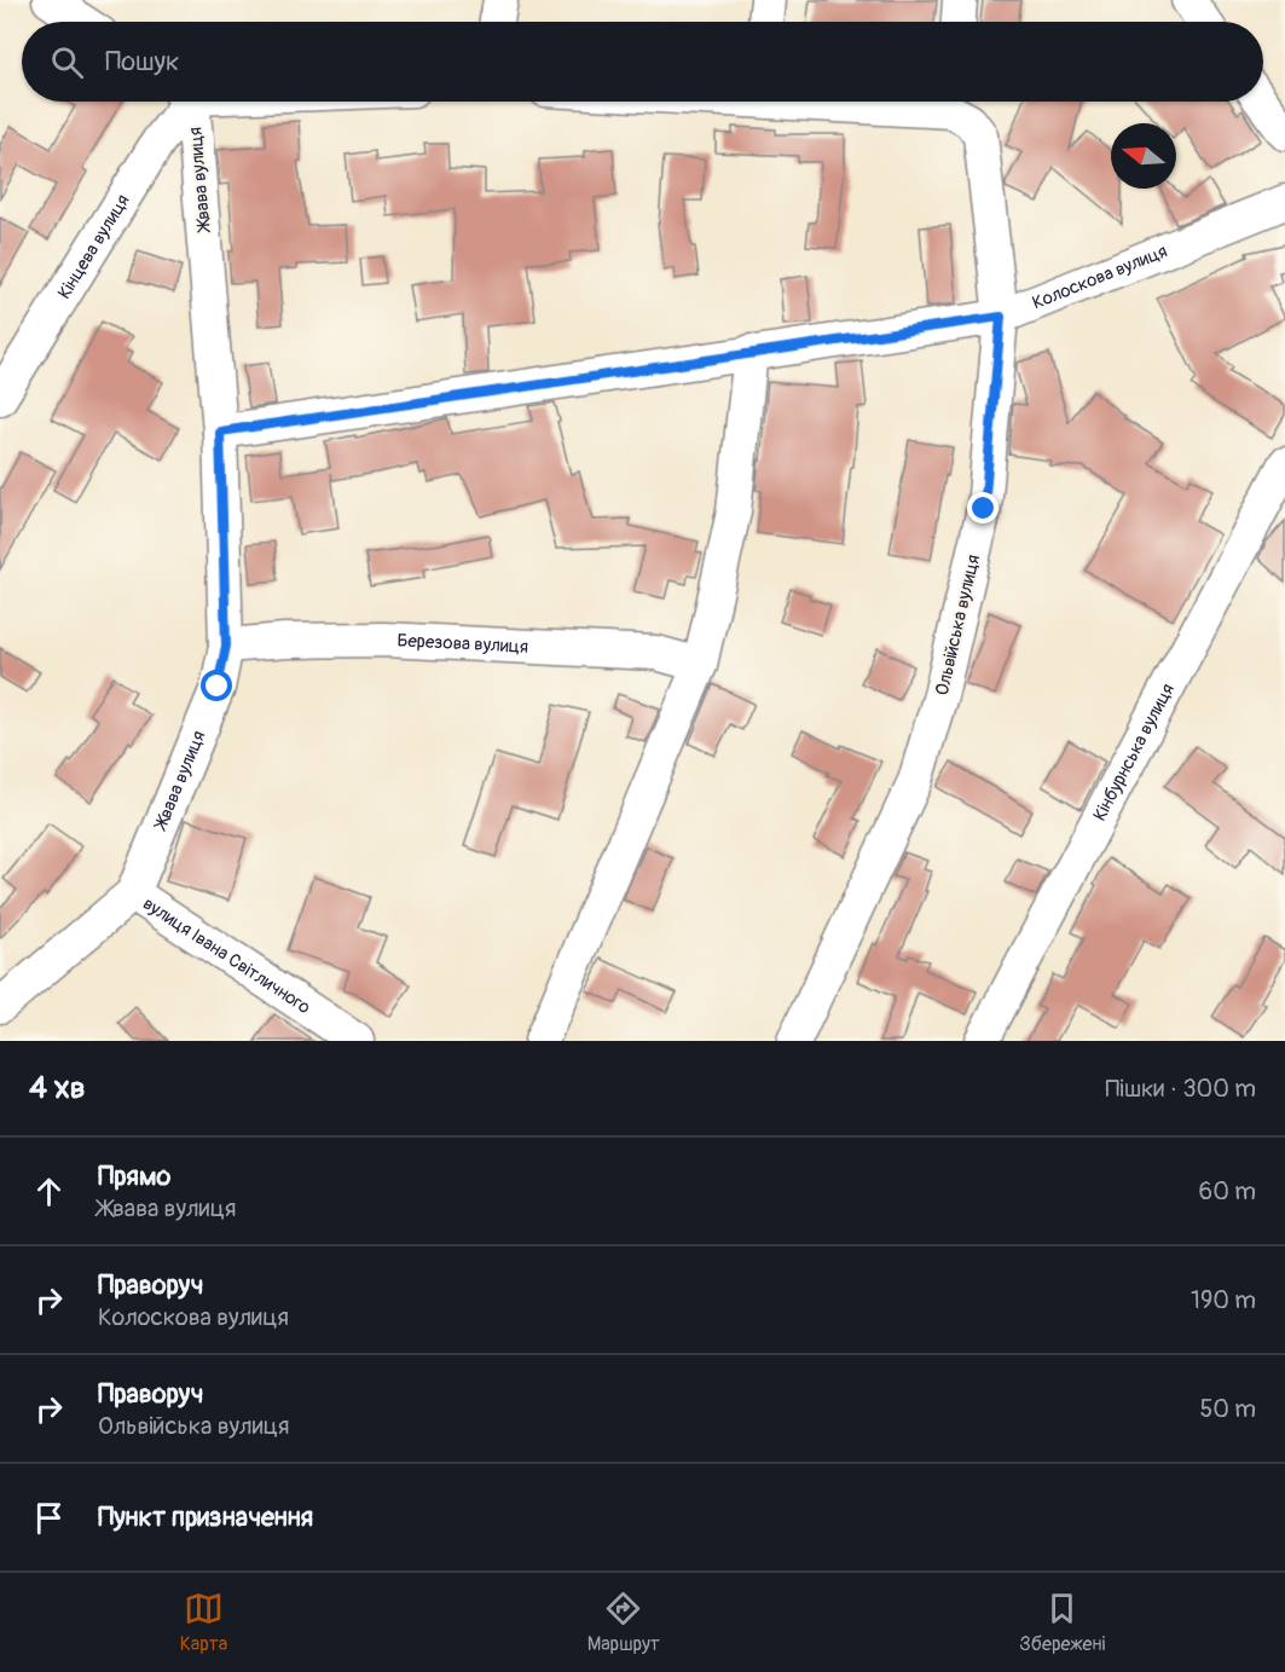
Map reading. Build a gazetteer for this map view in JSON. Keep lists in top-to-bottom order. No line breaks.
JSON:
{"streets":{"street":["Жвава вулиця","Кінцева вулиця","Колоскова вулиця","Ольвійська вулиця","Березова вулиця","Кінбурнська вулиця","вулиця Івана Світличного"]},"crossings":[["Жвава вулиця","Колоскова вулиця"],["Жвава вулиця","Березова вулиця"],["Жвава вулиця","вулиця Івана Світличного"],["Колоскова вулиця","Ольвійська вулиця"]],"north":"left","page":{"search":"Пошук","heading":["4 хв","Пішки · 300 m"],"list":[["Прямо","Жвава вулиця","60 m"],["Праворуч","Колоскова вулиця","190 m"],["Праворуч","Ольвійська вулиця","50 m"],"Пункт призначення"],"nav":["Карта","Маршрут","Збережені"]}}
